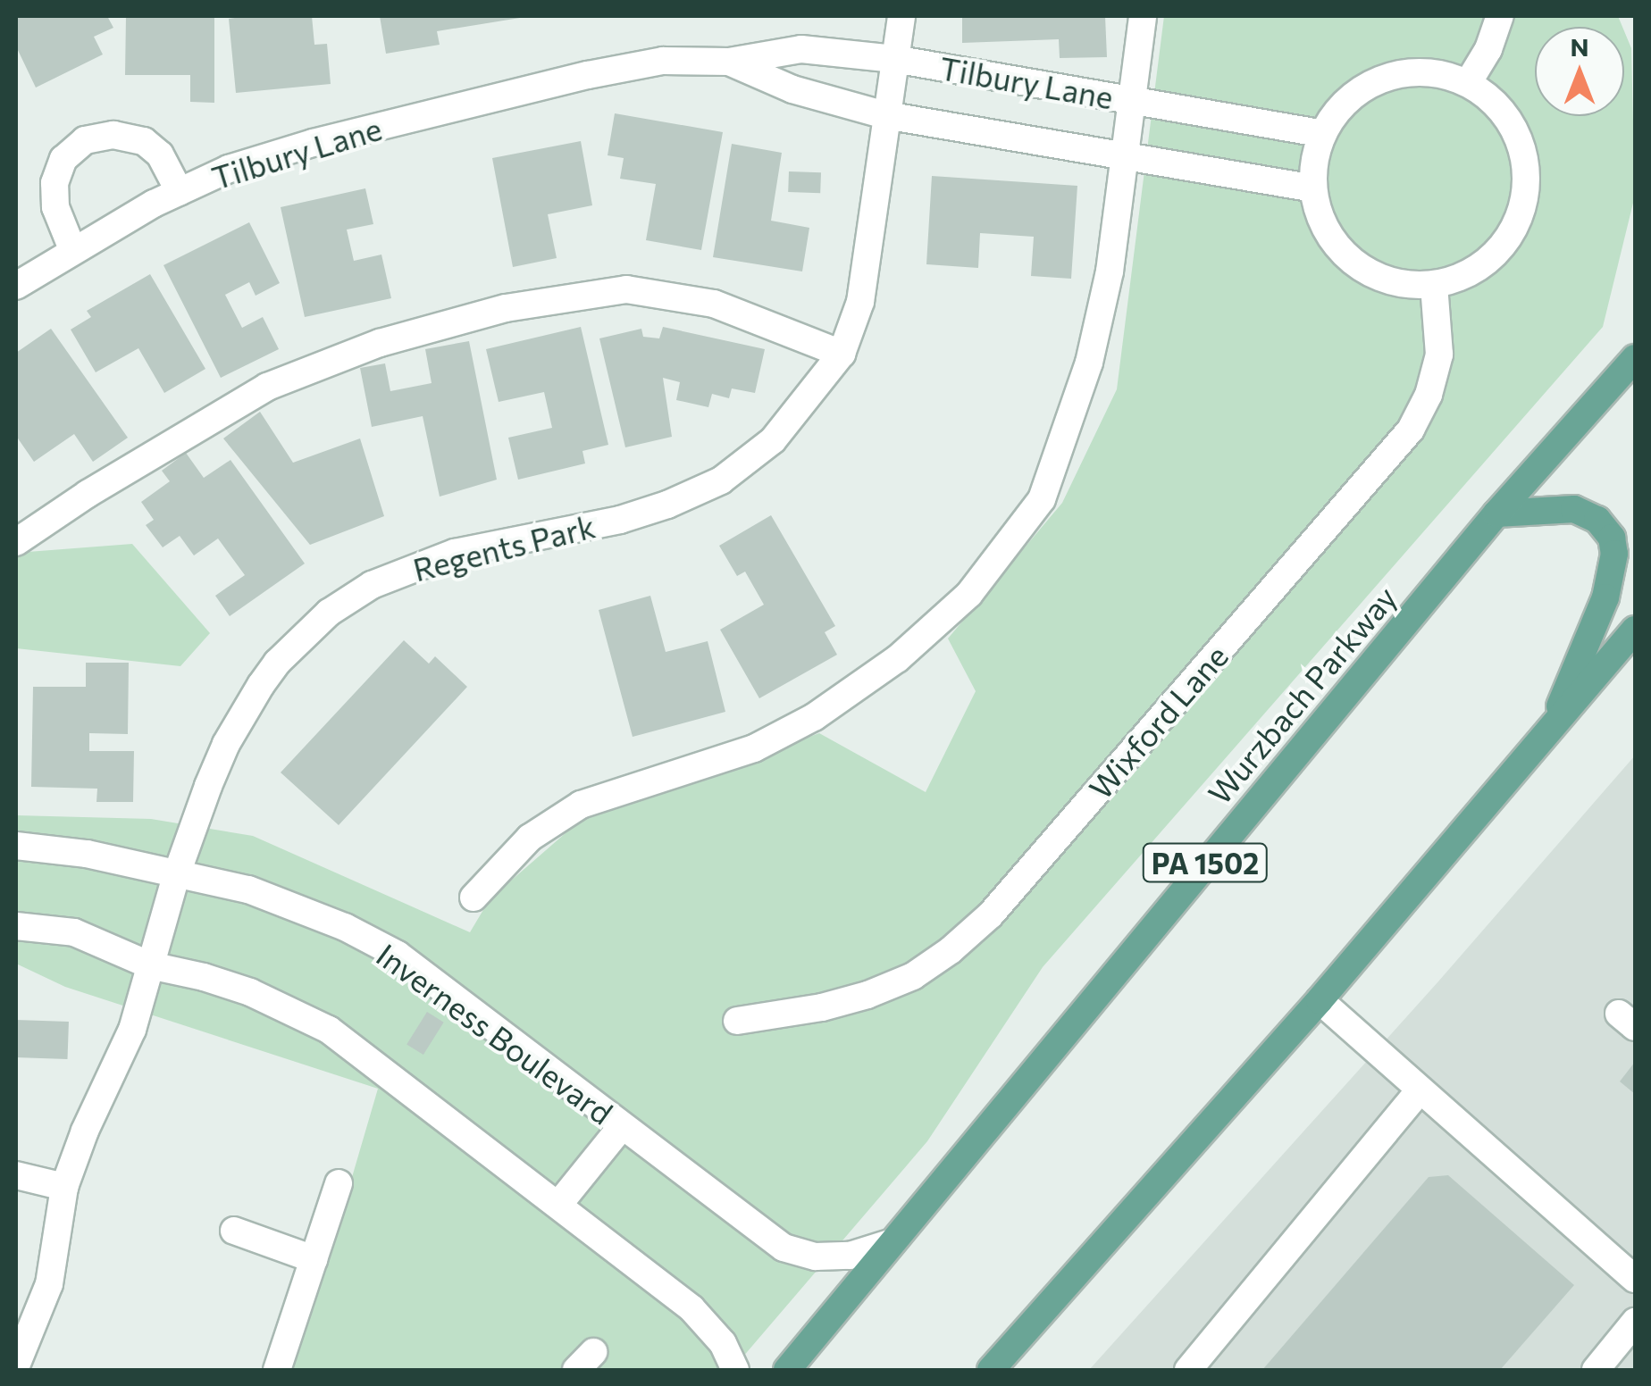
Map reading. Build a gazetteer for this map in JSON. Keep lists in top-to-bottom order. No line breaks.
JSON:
{"streets":{"main road":["Wurzbach Parkway","PA 1502"],"street":["Tilbury Lane","Regents Park","Wixford Lane","Inverness Boulevard"]},"crossings":[["Tilbury Lane","Regents Park"],["Tilbury Lane","Wixford Lane"],["Regents Park","Inverness Boulevard"],["Wurzbach Parkway","Inverness Boulevard"]],"north":"top"}
